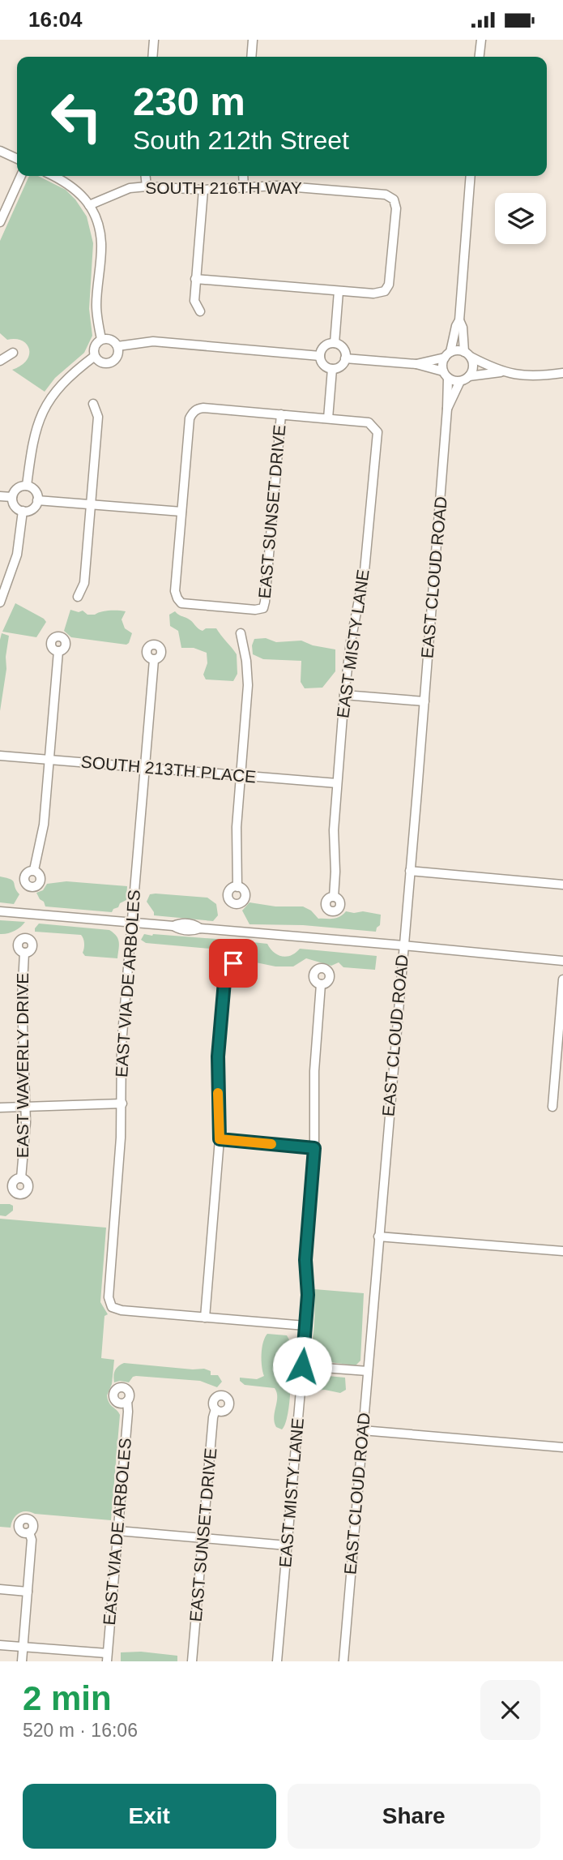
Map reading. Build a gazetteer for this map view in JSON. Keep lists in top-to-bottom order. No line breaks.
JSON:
{"streets":{"street":["SOUTH 216TH WAY","EAST SUNSET DRIVE","EAST CLOUD ROAD","EAST MISTY LANE","SOUTH 213TH PLACE","EAST VIA DE ARBOLES","EAST WAVERLY DRIVE"]},"crossings":[["EAST MISTY LANE","SOUTH 213TH PLACE"],["SOUTH 213TH PLACE","EAST VIA DE ARBOLES"]],"page":{"status":"16:04","turn":["230 m","South 212th Street"],"heading":["2 min","520 m · 16:06"],"buttons":["Exit","Share"]}}
